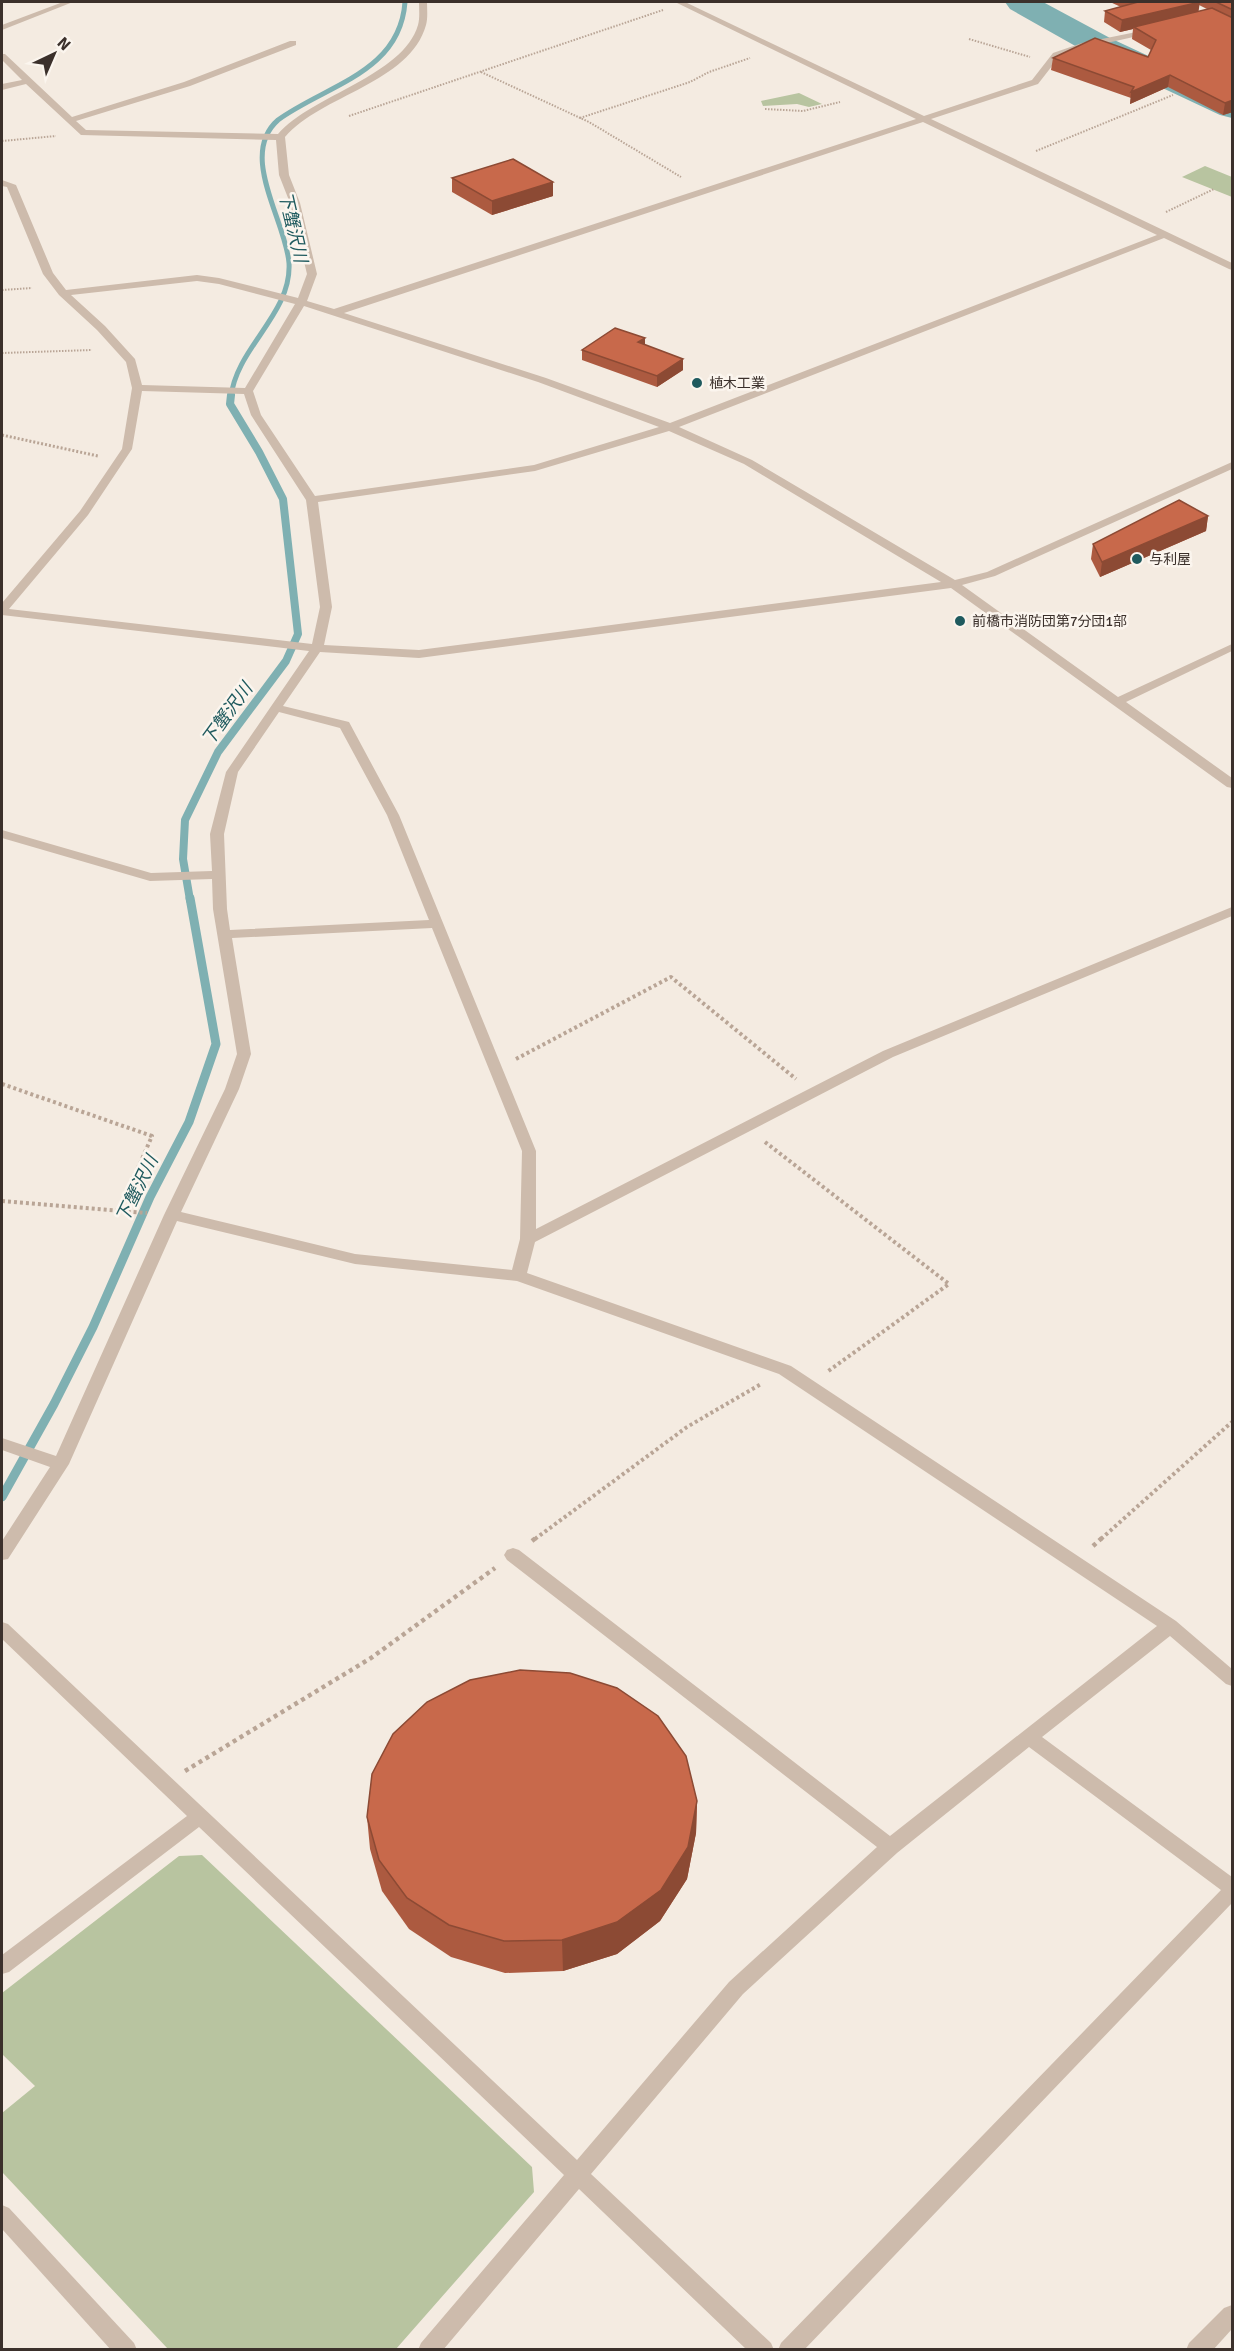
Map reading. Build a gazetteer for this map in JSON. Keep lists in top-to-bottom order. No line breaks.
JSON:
{"water":["下蟹沢川"],"places":["植木工業","与利屋","前橋市消防団第7分団1部"],"north":"top right"}
